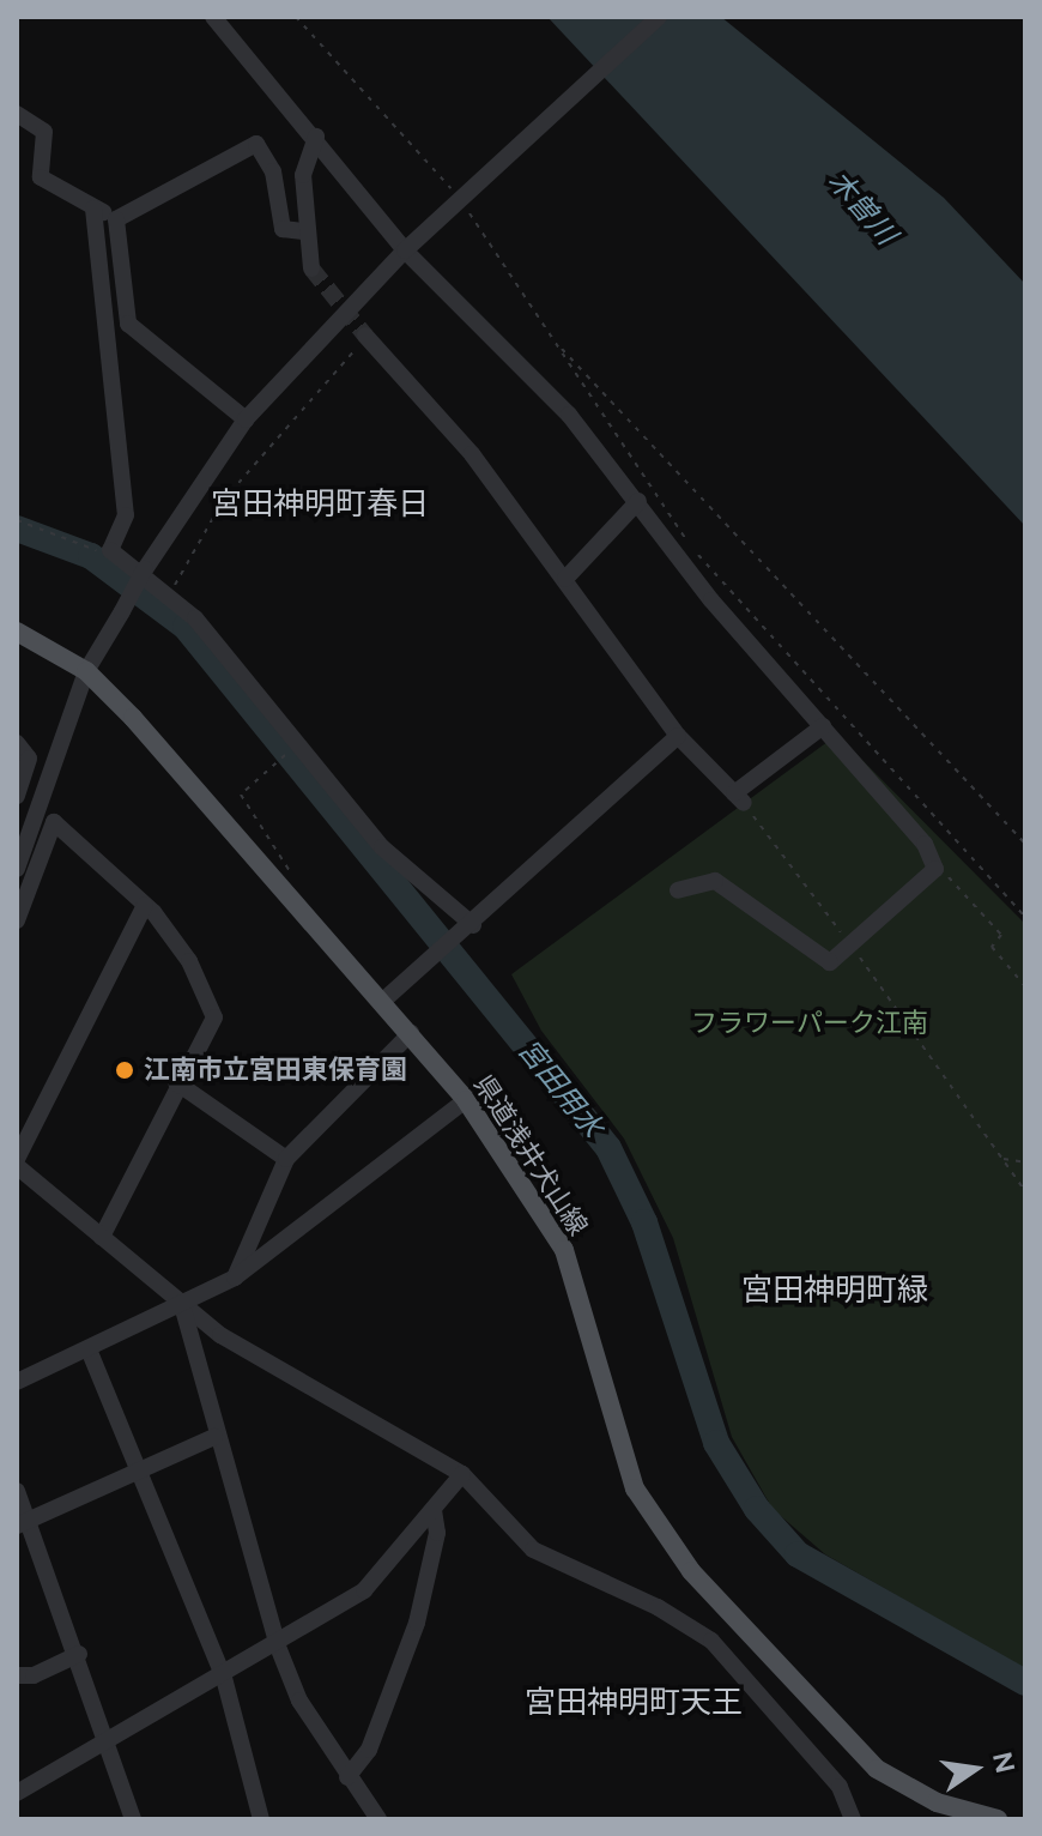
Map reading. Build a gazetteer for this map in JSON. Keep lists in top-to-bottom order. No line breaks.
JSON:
{"streets":{"main road":["県道浅井犬山線"]},"districts":["宮田神明町春日","宮田神明町緑","宮田神明町天王"],"water":["木曽川","宮田用水"],"parks":["フラワーパーク江南"],"places":["江南市立宮田東保育園"],"north":"right"}
